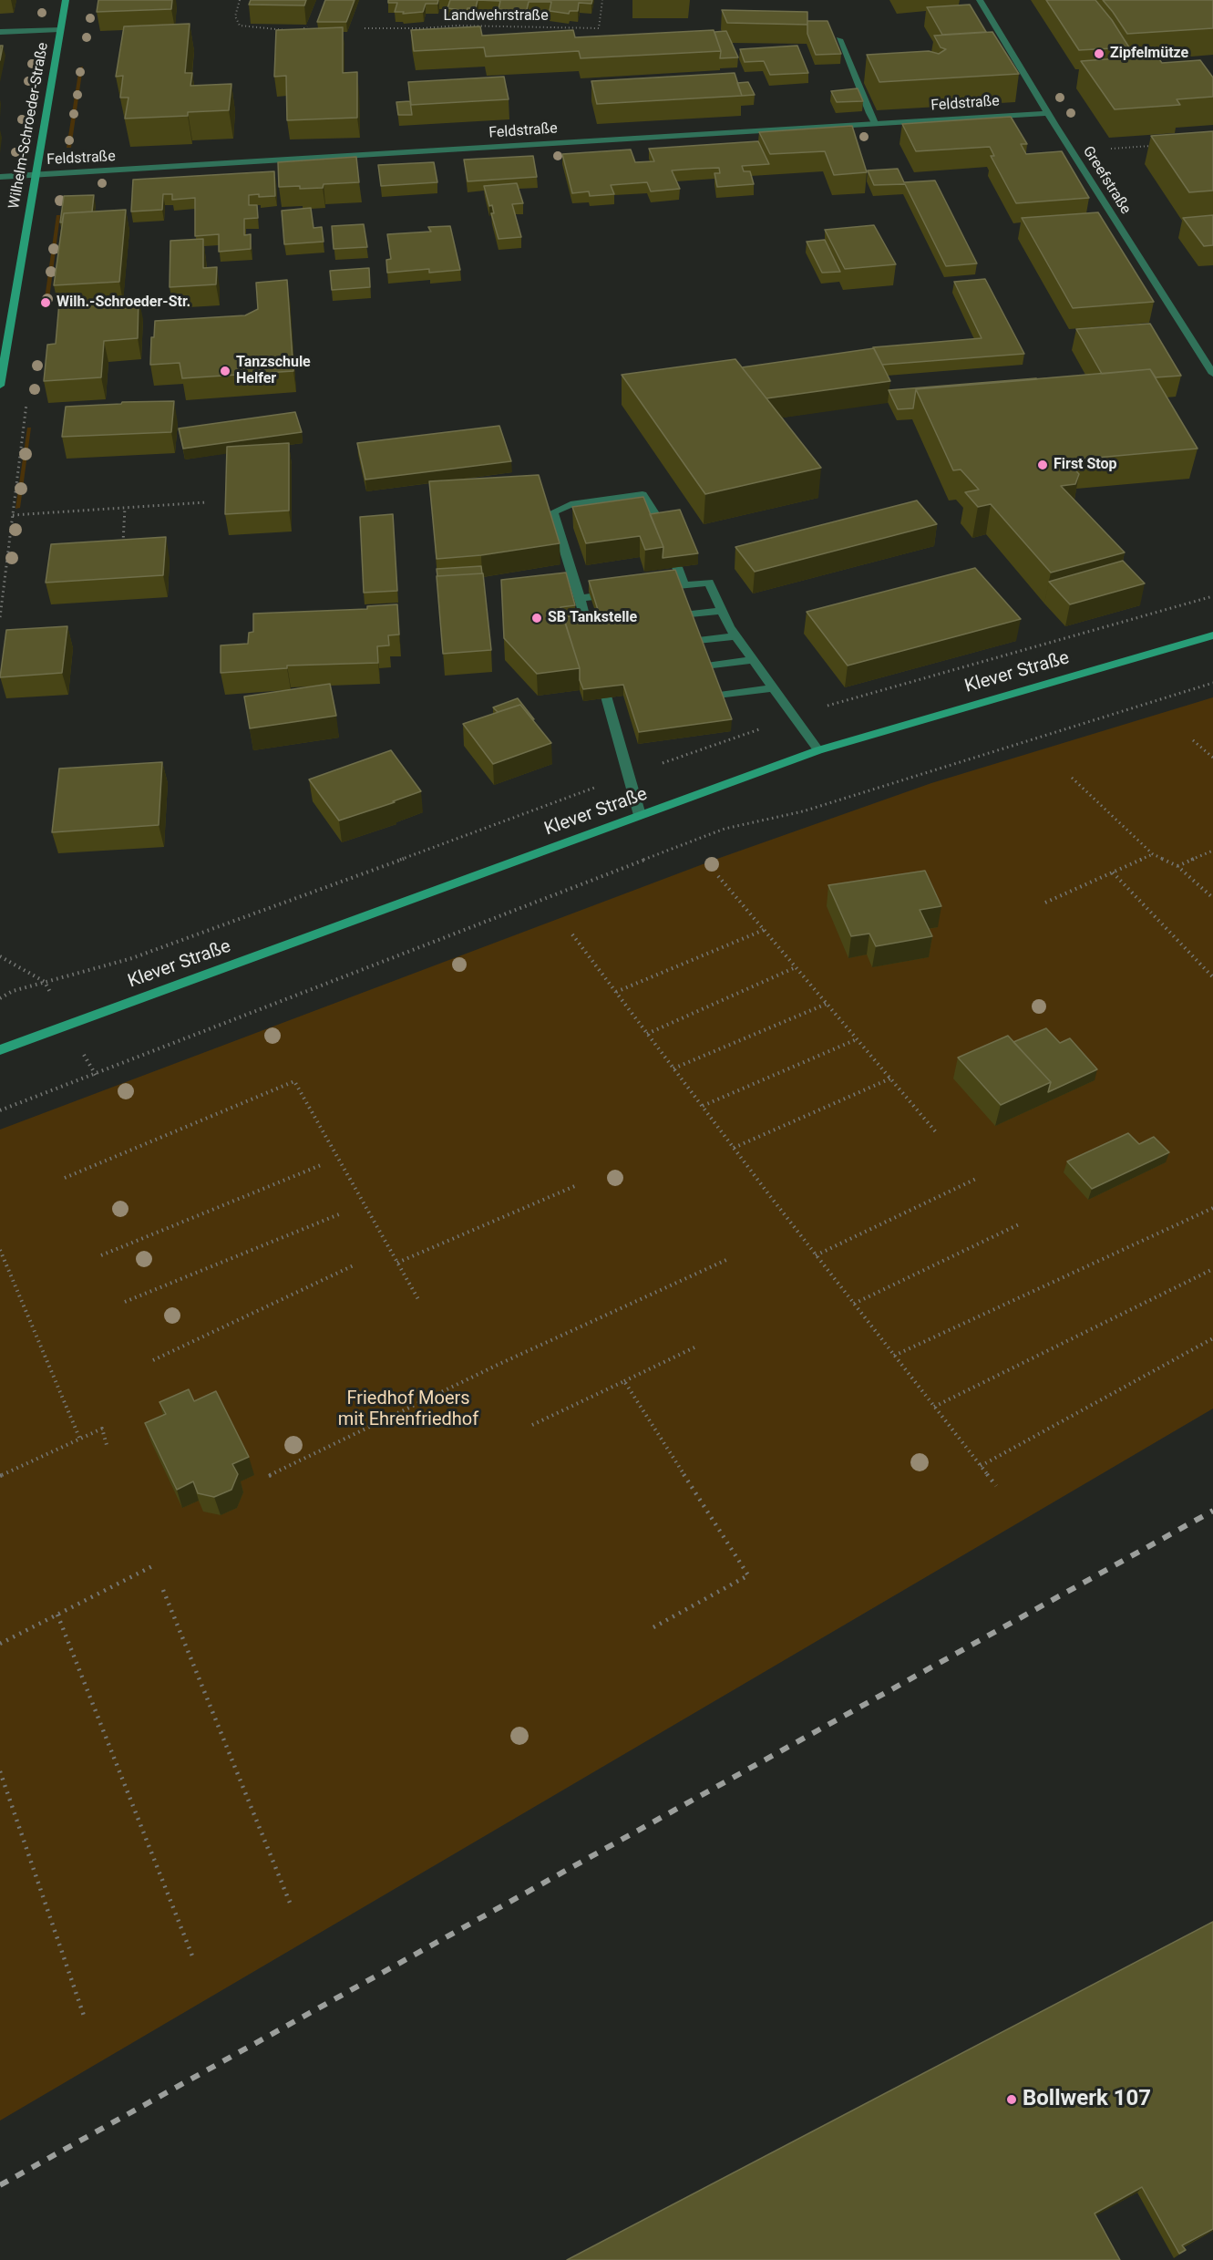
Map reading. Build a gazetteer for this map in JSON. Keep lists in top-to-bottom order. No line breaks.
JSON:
{"streets":{"main road":["Wilhelm-Schroeder-Straße","Klever Straße"],"street":["Feldstraße","Greefstraße"],"path":["Landwehrstraße"]},"crossings":[["Feldstraße","Wilhelm-Schroeder-Straße"],["Feldstraße","Greefstraße"]],"parks":["Friedhof Moers mit Ehrenfriedhof"],"places":["Zipfelmütze","Wilh.-Schroeder-Str.","Tanzschule Helfer","First Stop","SB Tankstelle","Bollwerk 107"]}
